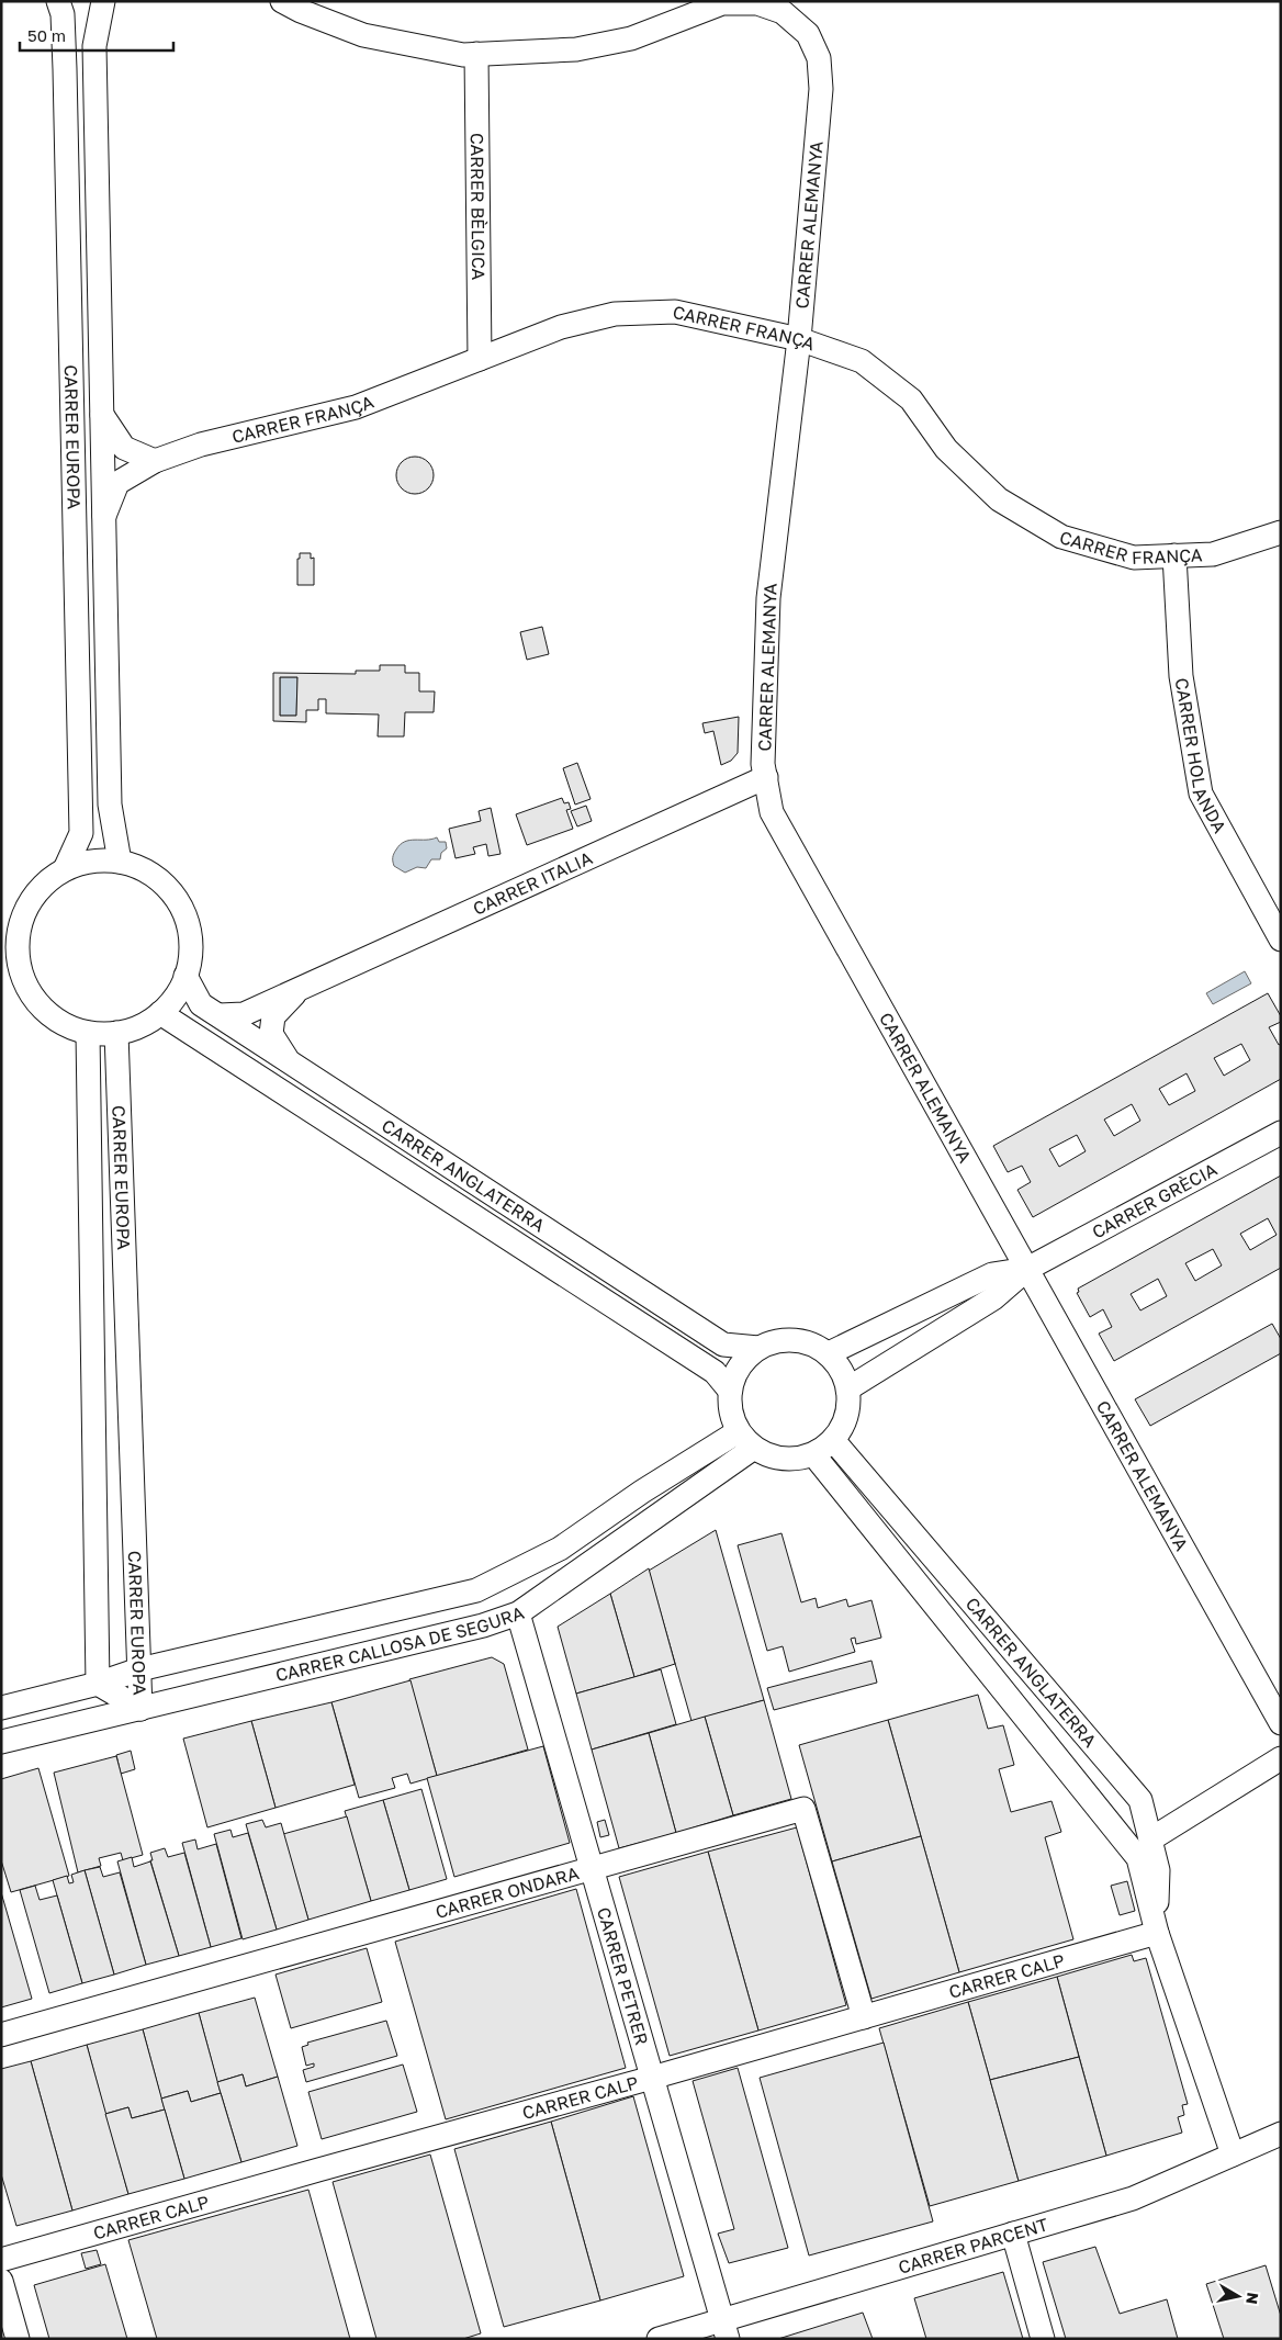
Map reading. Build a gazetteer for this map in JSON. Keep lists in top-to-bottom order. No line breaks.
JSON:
{"streets":{"street":["CARRER BÈLGICA","CARRER ALEMANYA","CARRER FRANÇA","CARRER EUROPA","CARRER HOLANDA","CARRER ITALIA","CARRER ANGLATERRA","CARRER GRÈCIA","CARRER CALLOSA DE SEGURA","CARRER ONDARA","CARRER PETRER","CARRER CALP","CARRER PARCENT"]},"crossings":[["CARRER BÈLGICA","CARRER ALEMANYA"],["CARRER BÈLGICA","CARRER FRANÇA"],["CARRER ALEMANYA","CARRER FRANÇA"],["CARRER ALEMANYA","CARRER ITALIA"],["CARRER ALEMANYA","CARRER GRÈCIA"],["CARRER FRANÇA","CARRER EUROPA"],["CARRER FRANÇA","CARRER HOLANDA"],["CARRER EUROPA","CARRER ANGLATERRA"],["CARRER EUROPA","CARRER CALLOSA DE SEGURA"],["CARRER ITALIA","CARRER ANGLATERRA"],["CARRER ANGLATERRA","CARRER GRÈCIA"],["CARRER ANGLATERRA","CARRER CALLOSA DE SEGURA"],["CARRER ANGLATERRA","CARRER CALP"],["CARRER GRÈCIA","CARRER CALLOSA DE SEGURA"],["CARRER CALLOSA DE SEGURA","CARRER PETRER"],["CARRER ONDARA","CARRER PETRER"],["CARRER ONDARA","CARRER CALP"],["CARRER PETRER","CARRER CALP"],["CARRER PETRER","CARRER PARCENT"]],"scale_bar":"50 m","north":"right"}
